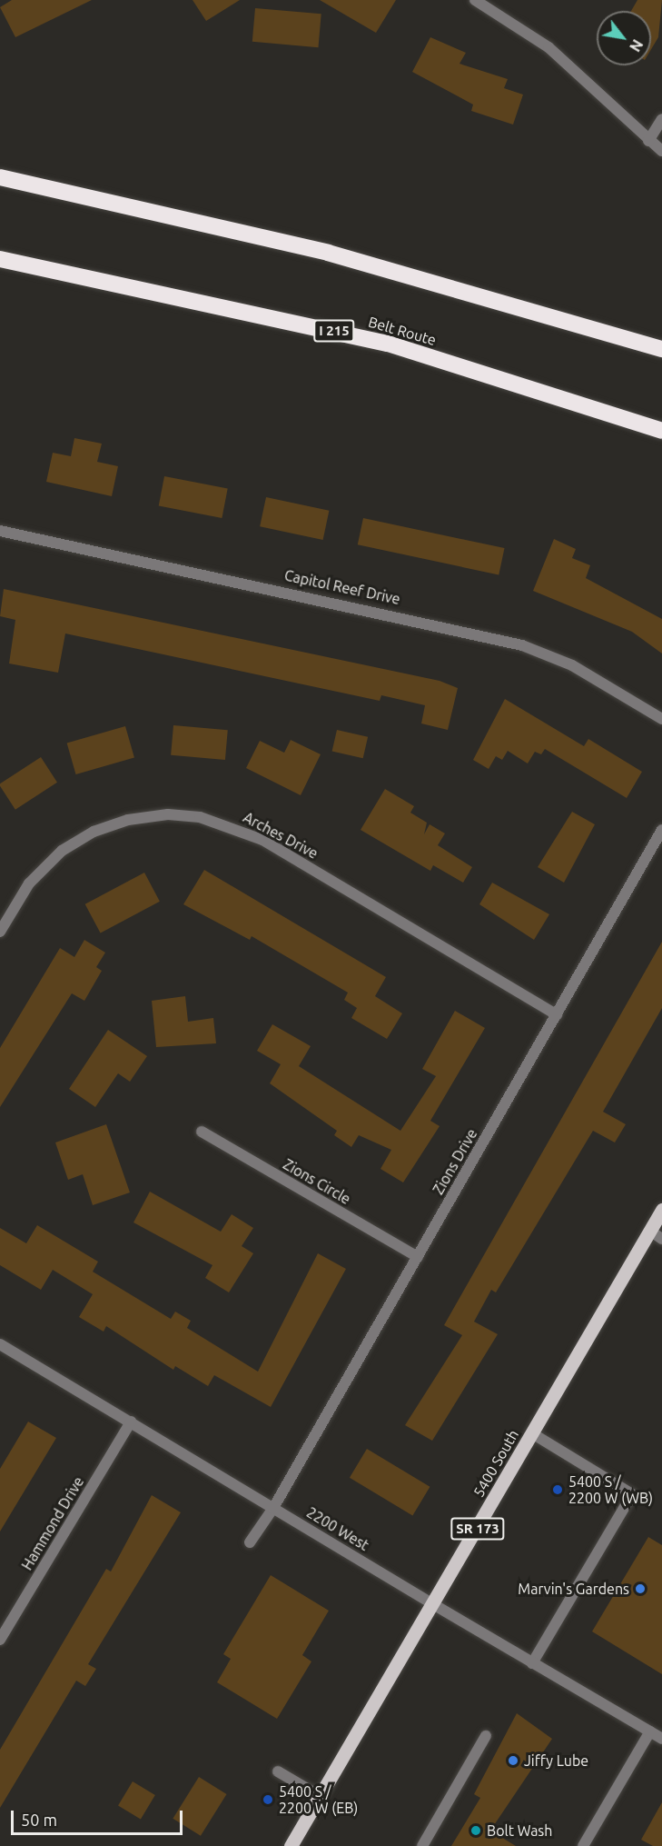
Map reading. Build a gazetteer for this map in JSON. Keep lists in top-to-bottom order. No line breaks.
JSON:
{"streets":{"highway":["I 215","Belt Route"],"main road":["5400 South","SR 173"],"street":["Capitol Reef Drive","Arches Drive","Zions Drive","Zions Circle","Hammond Drive","2200 West"]},"crossings":[["Arches Drive","Zions Drive"],["Zions Drive","Zions Circle"],["Zions Drive","2200 West"],["5400 South","2200 West"],["Hammond Drive","2200 West"]],"places":["5400 S / 2200 W (WB)","Marvin's Gardens","Jiffy Lube","5400 S / 2200 W (EB)","Bolt Wash"],"scale_bar":"50 m","north":"bottom right"}
